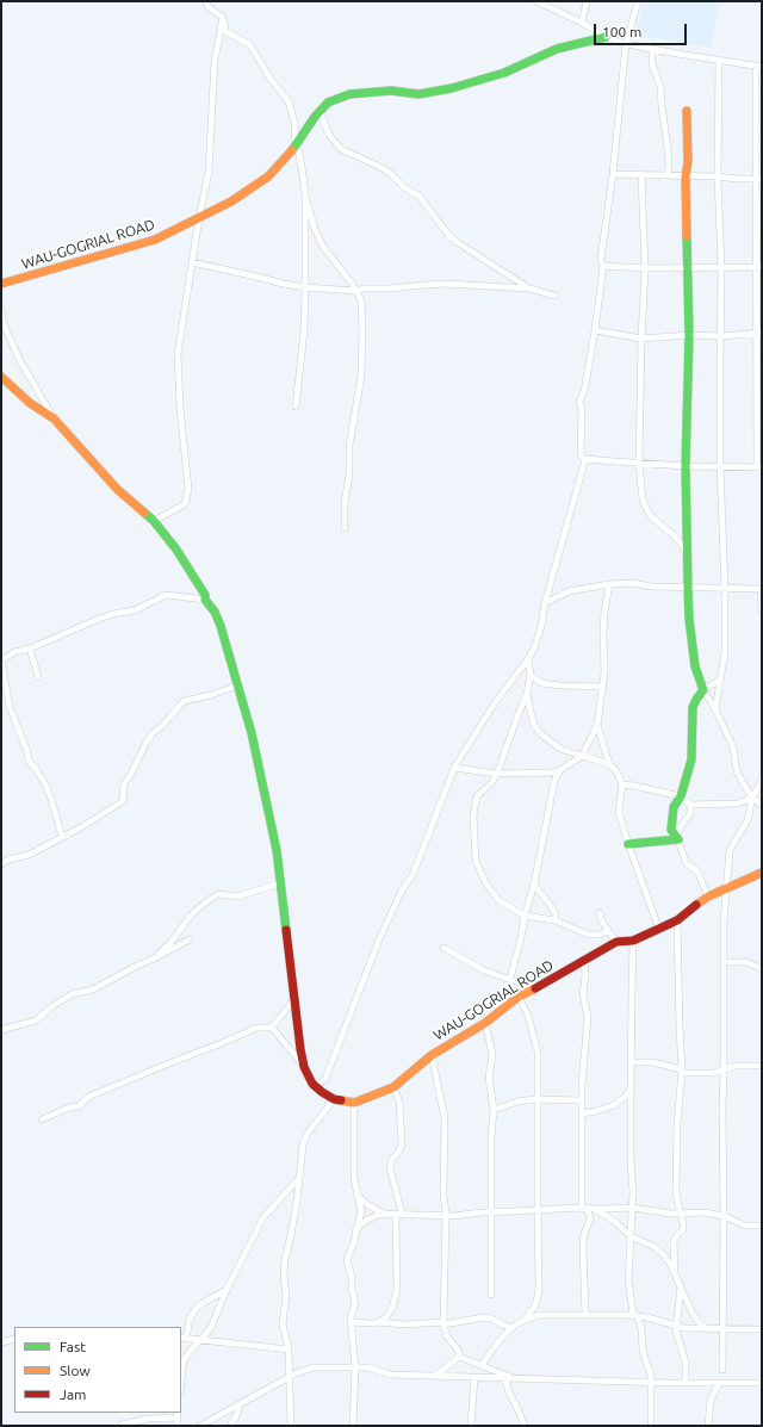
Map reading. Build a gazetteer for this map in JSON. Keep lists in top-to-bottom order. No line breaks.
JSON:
{"streets":{"main road":["WAU-GOGRIAL ROAD"]},"legend":["Fast","Slow","Jam"],"scale_bar":"100 m"}
